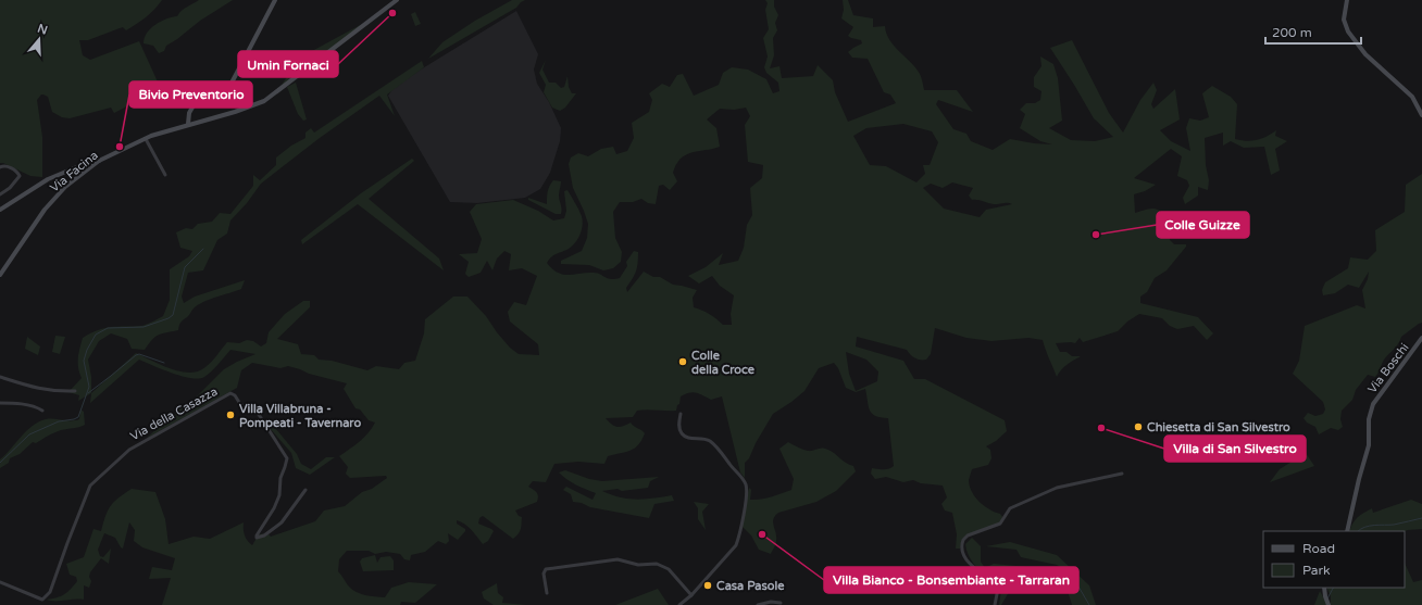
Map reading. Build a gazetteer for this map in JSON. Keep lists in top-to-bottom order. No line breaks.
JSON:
{"streets":{"street":["Via Facina","Via Boschi","Via della Casazza"]},"places":["Umin Fornaci","Bivio Preventorio","Colle Guizze","Colle della Croce","Villa Villabruna - Pompeati - Tavernaro","Chiesetta di San Silvestro","Villa di San Silvestro","Villa Bianco - Bonsembiante - Tarraran","Casa Pasole"],"legend":["Road","Park"],"scale_bar":"200 m","north":"top"}
